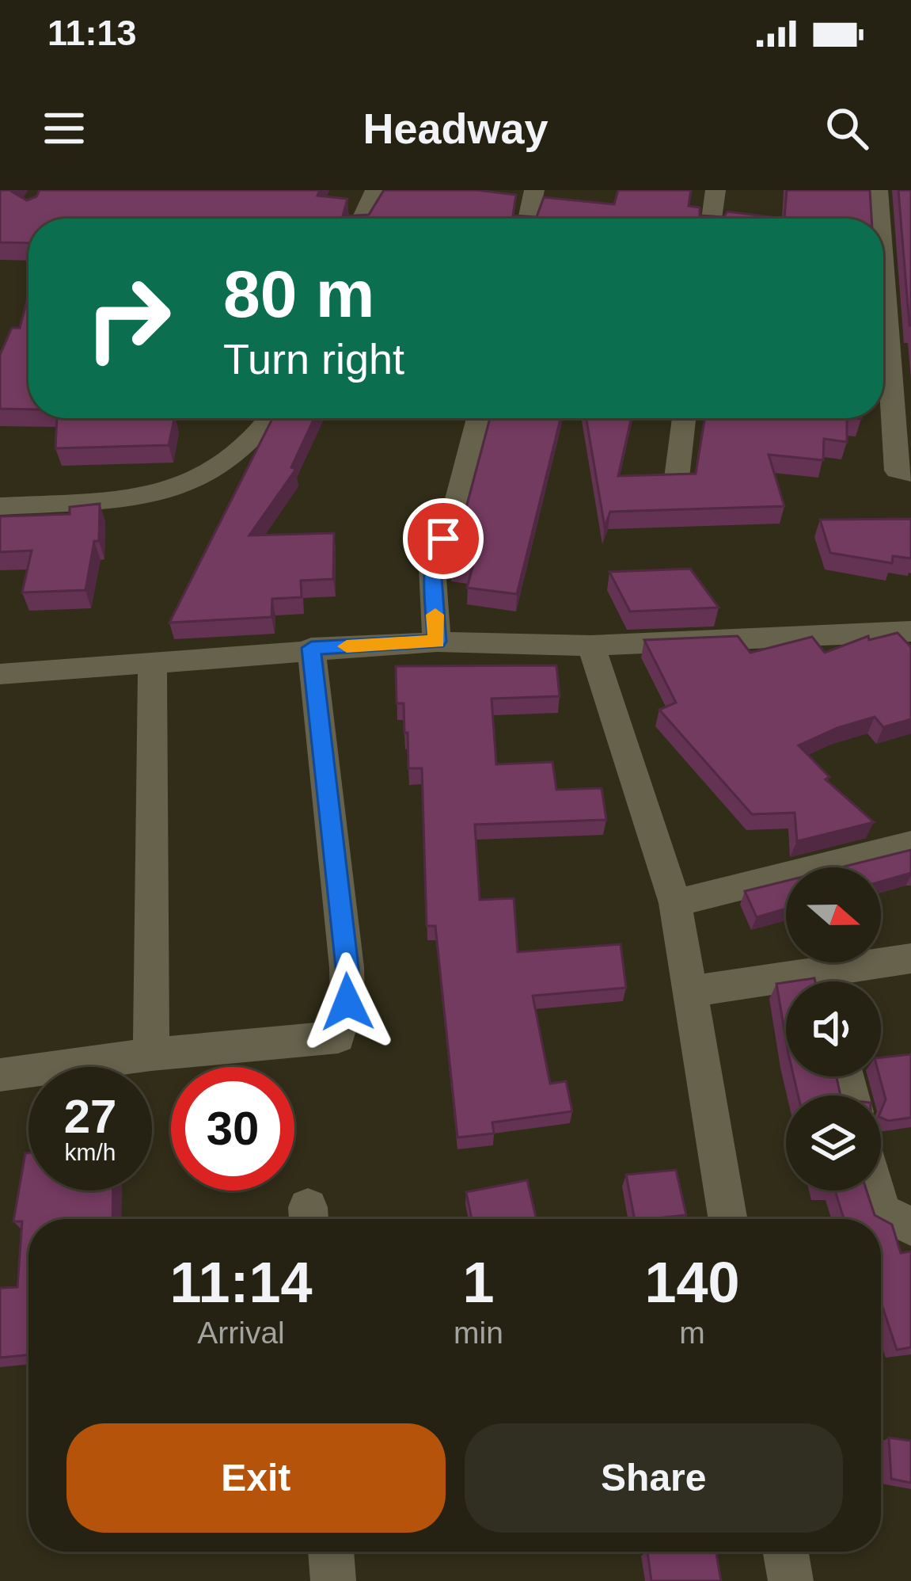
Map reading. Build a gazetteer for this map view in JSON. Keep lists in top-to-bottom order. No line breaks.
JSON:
{"north":"right","page":{"status":"11:13","header":"Headway","turn":["80 m","Turn right"],"speed":"27 km/h","limit":"30","eta":["11:14","Arrival","1","min","140","m"],"buttons":["Exit","Share"]}}
